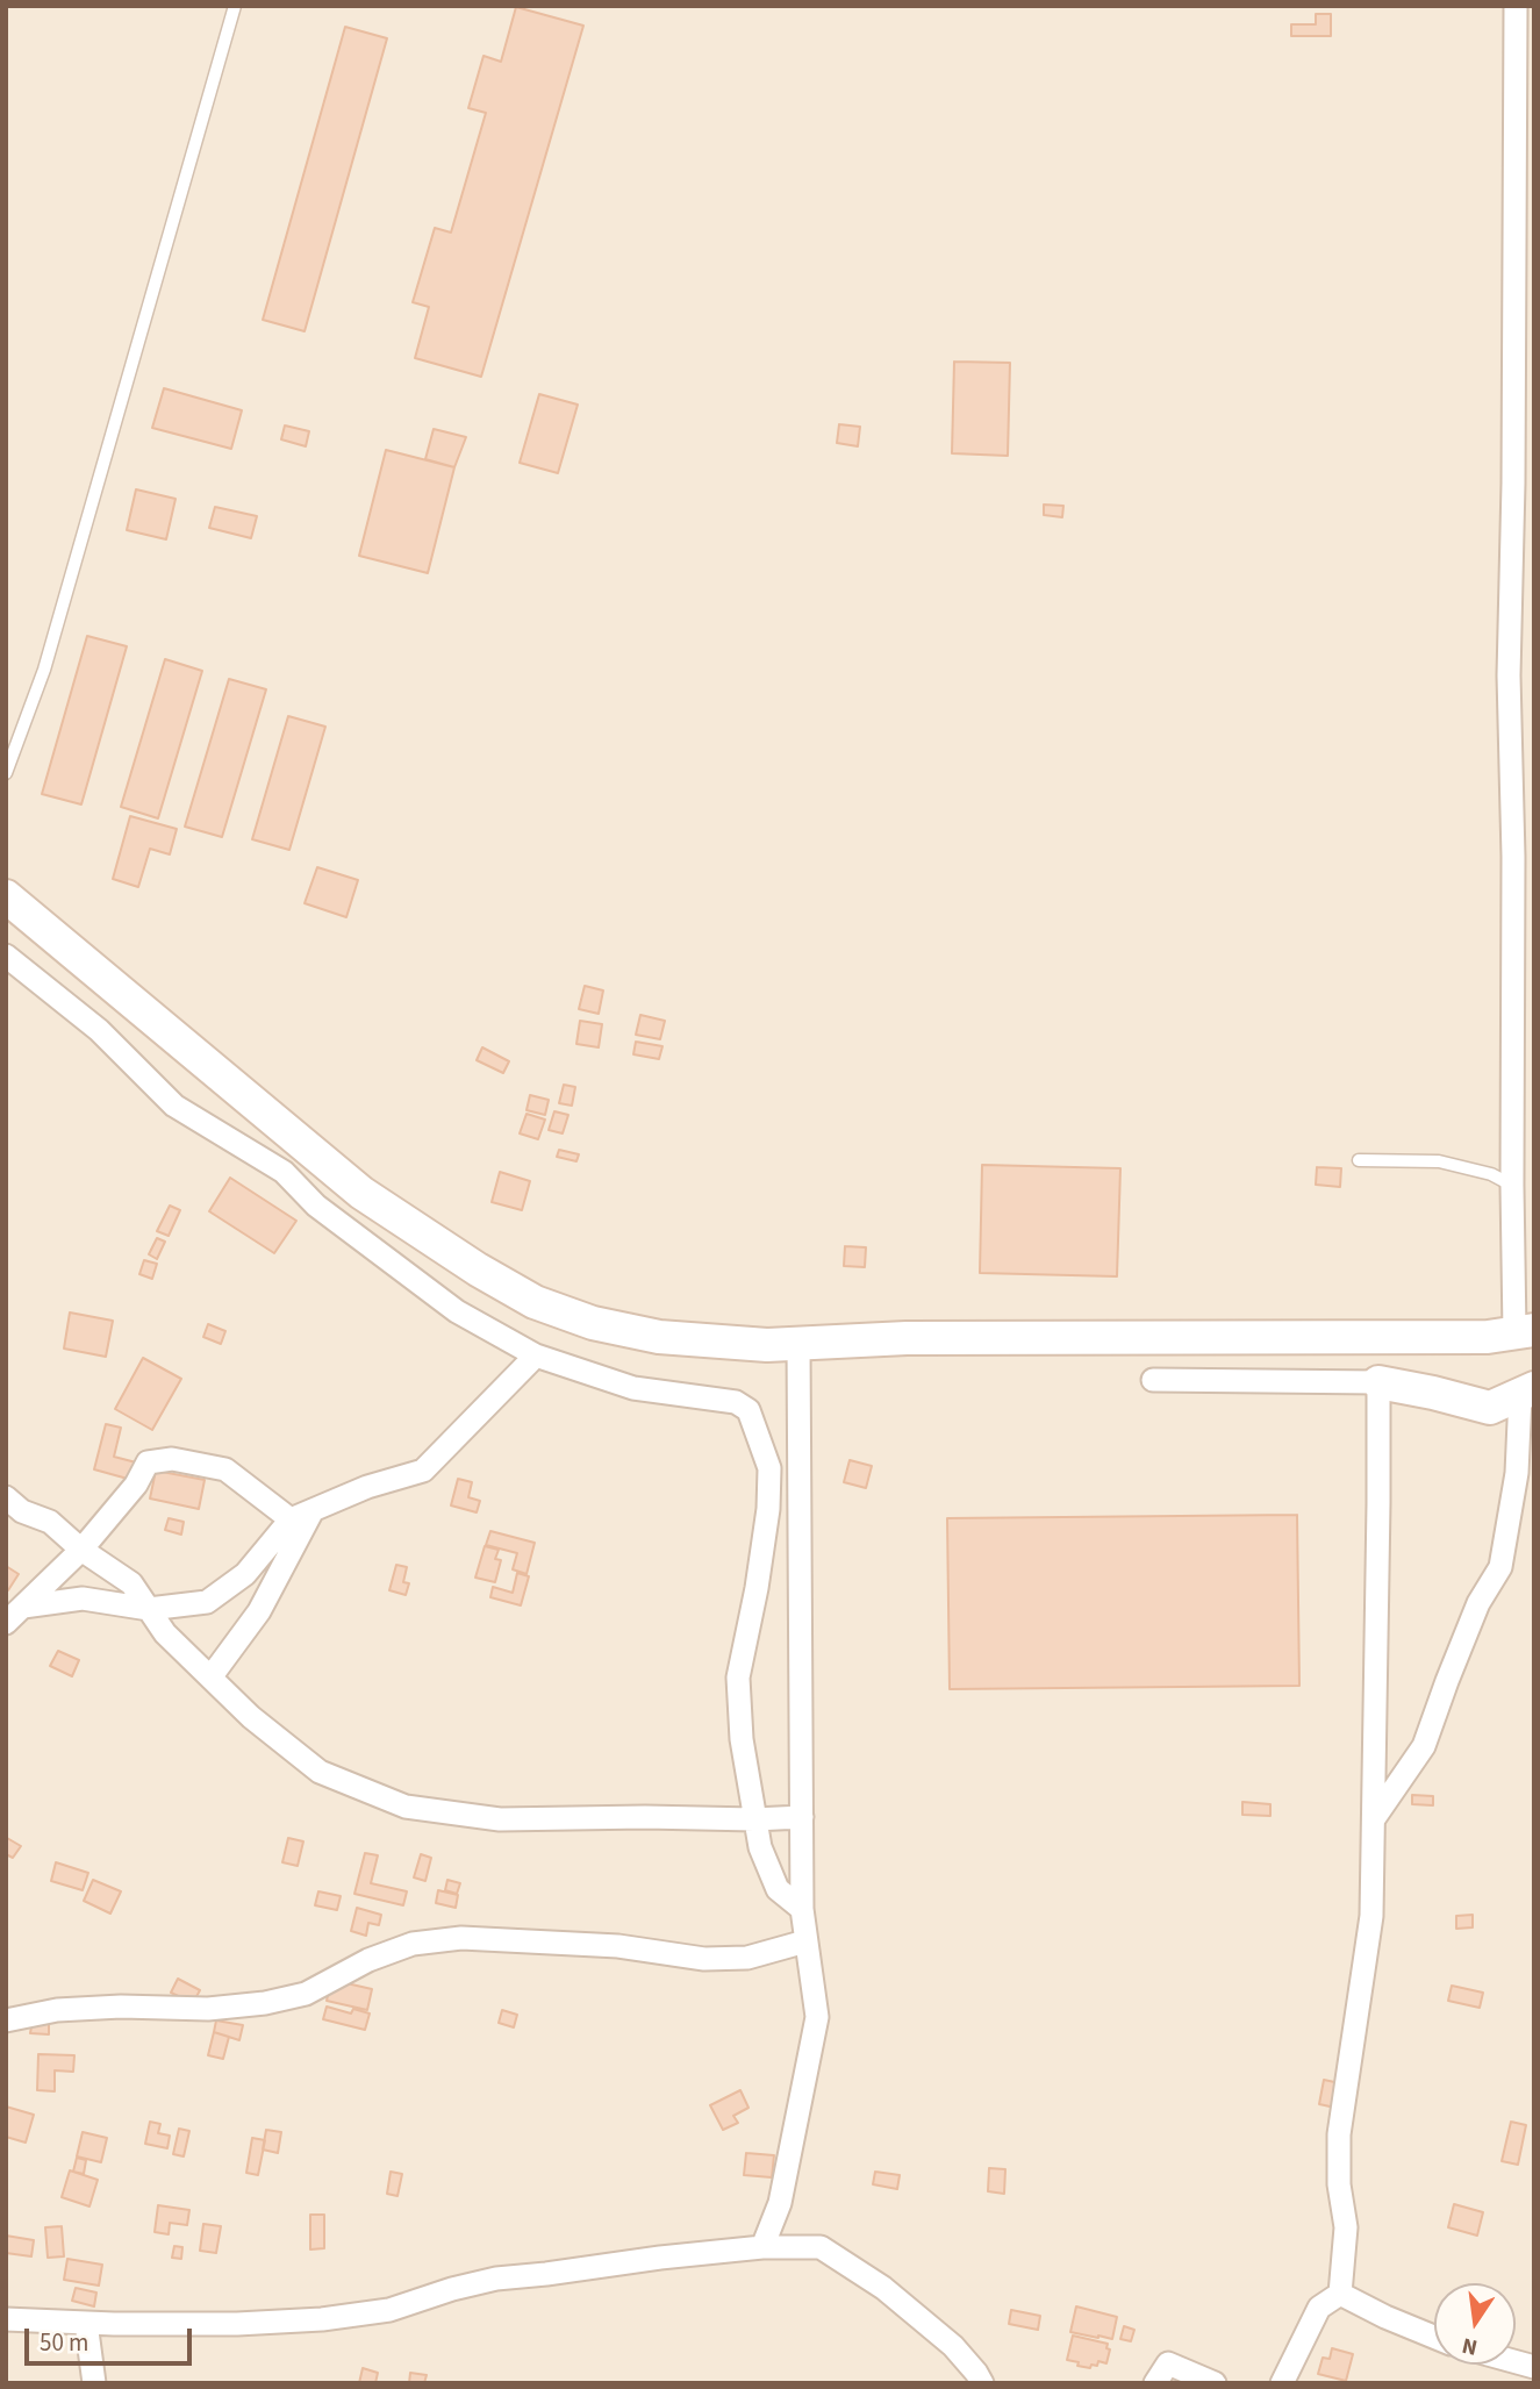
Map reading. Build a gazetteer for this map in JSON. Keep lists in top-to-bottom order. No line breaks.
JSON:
{"scale_bar":"50 m","north":"bottom"}
